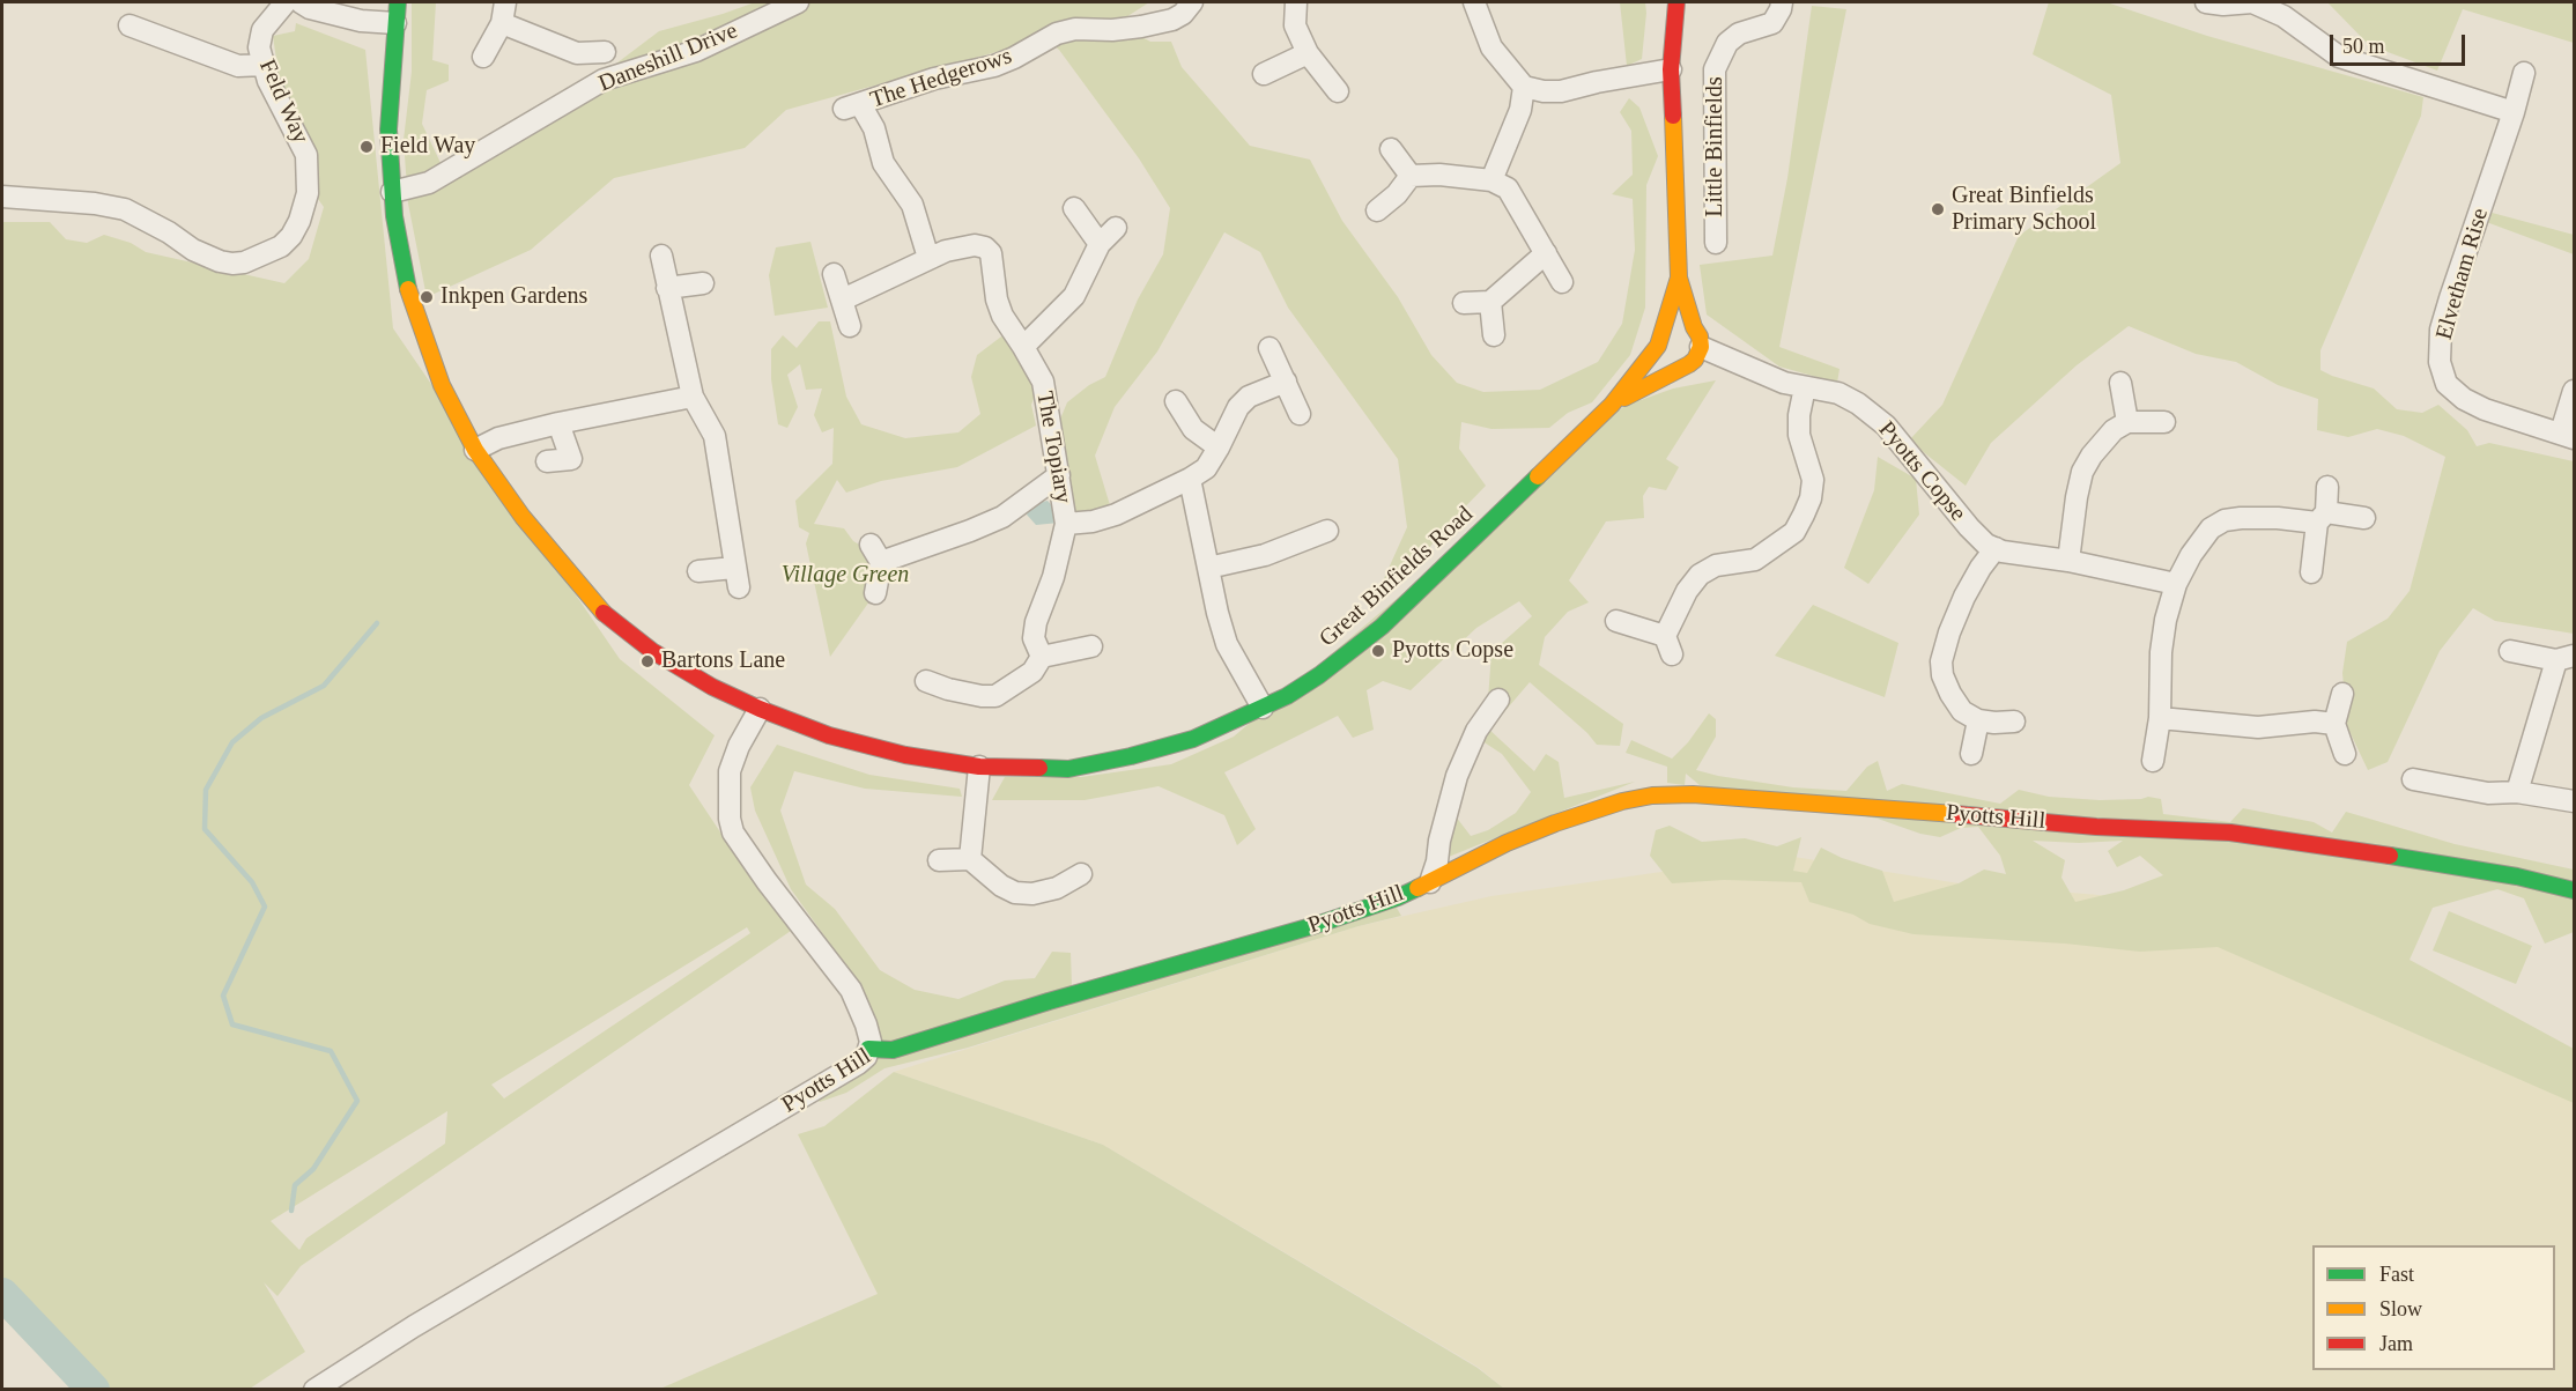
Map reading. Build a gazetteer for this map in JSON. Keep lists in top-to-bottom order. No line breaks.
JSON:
{"streets":{"street":["Daneshill Drive","The Hedgerows","Feld Way","Little Binfields","Elvetham Rise","The Topiary","Pyotts Copse","Great Binfields Road","Pyotts Hill"]},"crossings":[["Daneshill Drive","Great Binfields Road"],["The Hedgerows","The Topiary"],["Pyotts Copse","Great Binfields Road"]],"parks":["Village Green"],"places":["Field Way","Great Binfields Primary School","Inkpen Gardens","Pyotts Copse","Bartons Lane"],"legend":["Fast","Slow","Jam"],"scale_bar":"50 m"}
